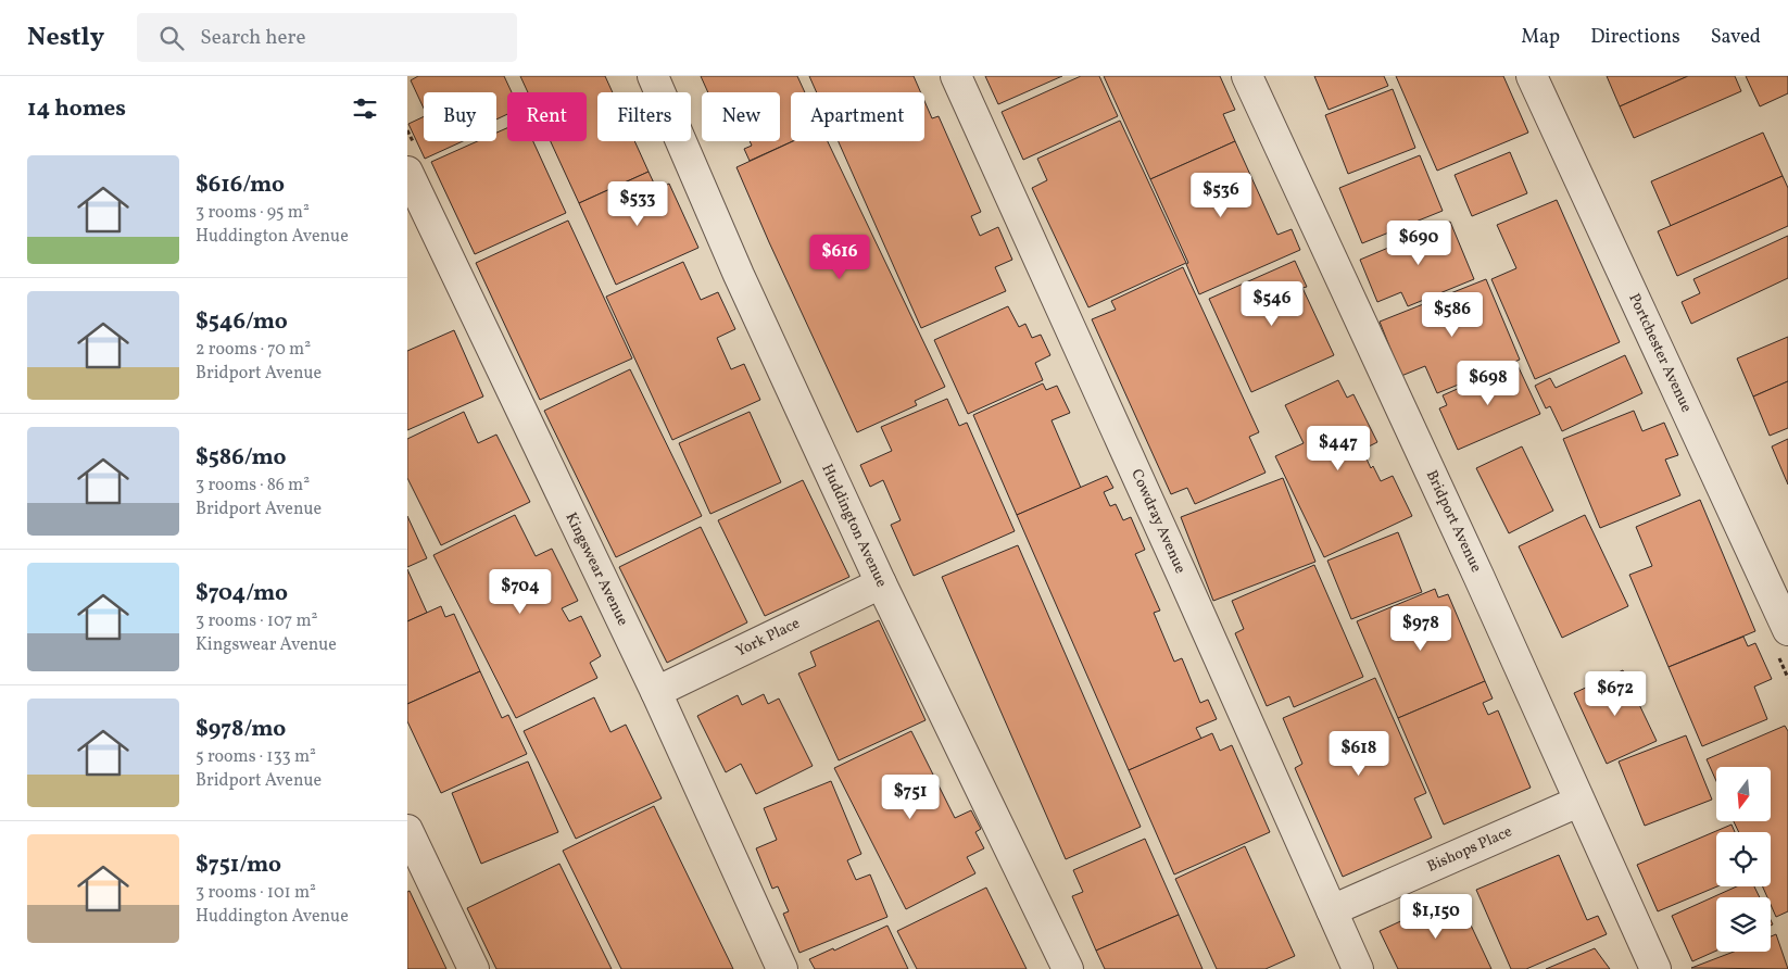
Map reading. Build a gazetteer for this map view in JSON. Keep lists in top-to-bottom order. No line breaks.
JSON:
{"streets":{"street":["Portchester Avenue","Cowdray Avenue","Bridport Avenue","Huddington Avenue","Kingswear Avenue","York Place","Bishops Place"]},"crossings":[["Cowdray Avenue","Bishops Place"],["Bridport Avenue","Bishops Place"],["Huddington Avenue","York Place"],["Kingswear Avenue","York Place"]],"north":"bottom","page":{"header":"Nestly","search":"Search here","nav":["Map","Directions","Saved"],"heading":"14 homes","chip":["Buy","Rent","Filters","New","Apartment"],"list":[{"name":"$616/mo","note":"3 rooms · 95 m² · Huddington Avenue"},{"name":"$546/mo","note":"2 rooms · 70 m² · Bridport Avenue"},{"name":"$586/mo","note":"3 rooms · 86 m² · Bridport Avenue"},{"name":"$704/mo","note":"3 rooms · 107 m² · Kingswear Avenue"},{"name":"$978/mo","note":"5 rooms · 133 m² · Bridport Avenue"},{"name":"$751/mo","note":"3 rooms · 101 m² · Huddington Avenue"}],"price":["$536","$533","$690","$616","$546","$586","$698","$447","$704","$978","$672","$618","$751","$1,150"]}}
